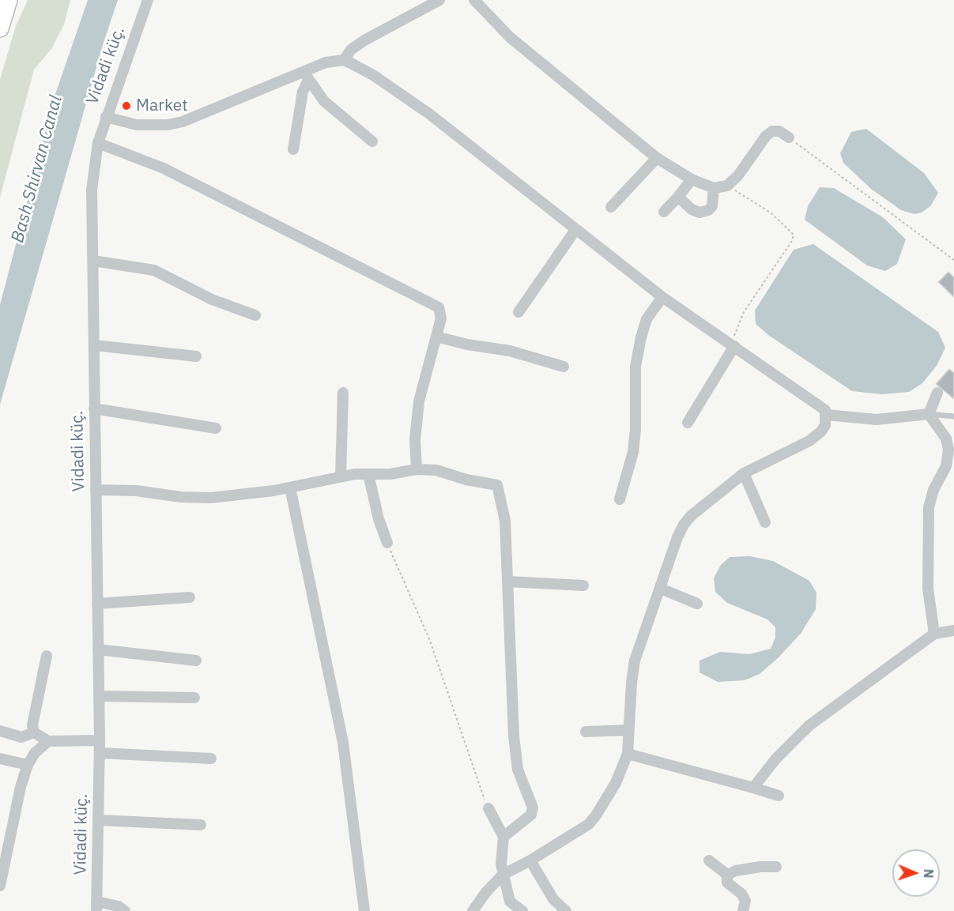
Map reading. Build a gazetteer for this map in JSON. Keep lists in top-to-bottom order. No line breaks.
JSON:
{"streets":{"street":["Vidadi küç."]},"water":["Bash Shirvan Canal"],"places":["Market"],"north":"right"}
